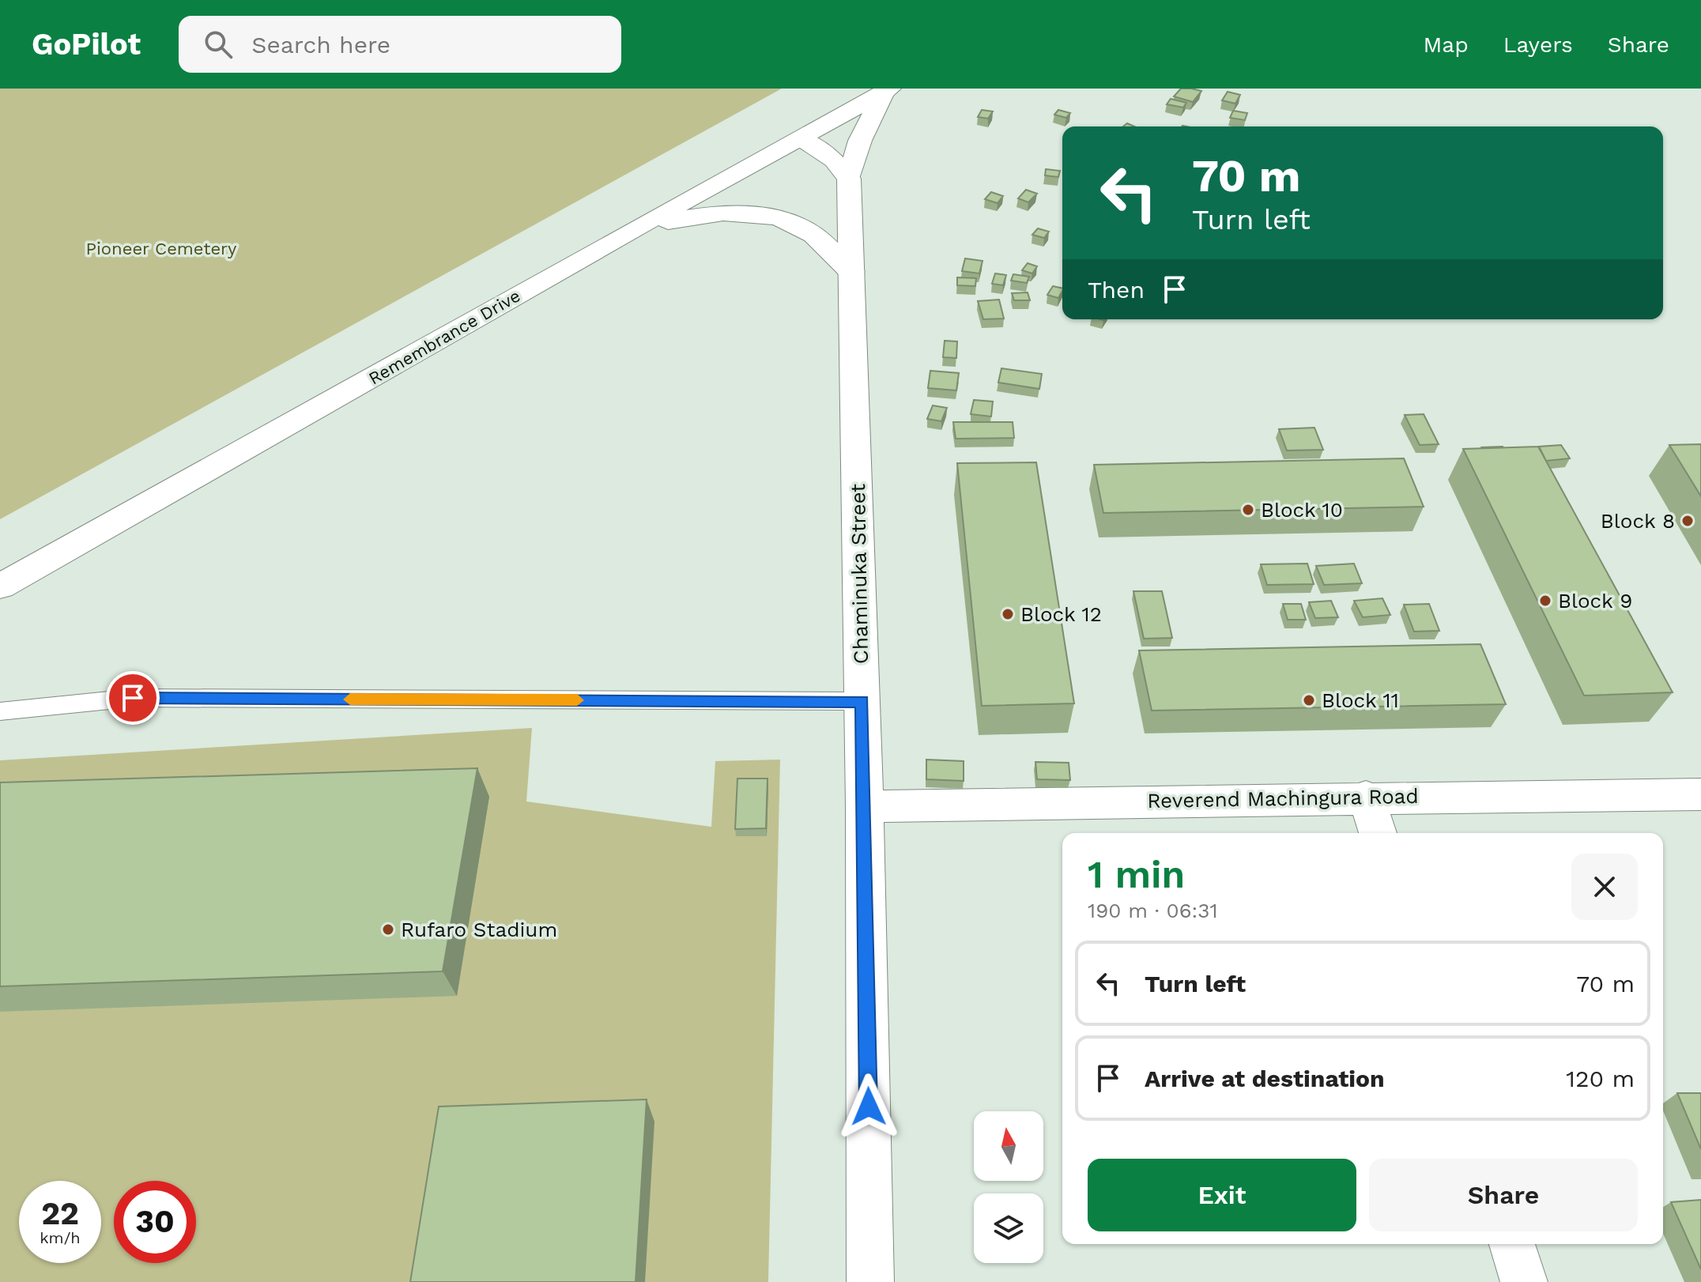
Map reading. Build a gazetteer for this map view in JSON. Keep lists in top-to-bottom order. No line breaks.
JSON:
{"streets":{"street":["Remembrance Drive","Chaminuka Street","Reverend Machingura Road"]},"crossings":[["Remembrance Drive","Chaminuka Street"],["Chaminuka Street","Reverend Machingura Road"]],"parks":["Pioneer Cemetery"],"places":["Block 10","Block 8","Block 9","Block 12","Block 11","Rufaro Stadium"],"north":"top","page":{"header":"GoPilot","search":"Search here","nav":["Map","Layers","Share"],"turn":["70 m","Turn left"],"then":"Then","heading":["1 min","190 m · 06:31"],"list":[{"name":"Turn left","value":"70 m"},{"name":"Arrive at destination","value":"120 m"}],"buttons":["Exit","Share"],"speed":"22 km/h","limit":"30"}}
